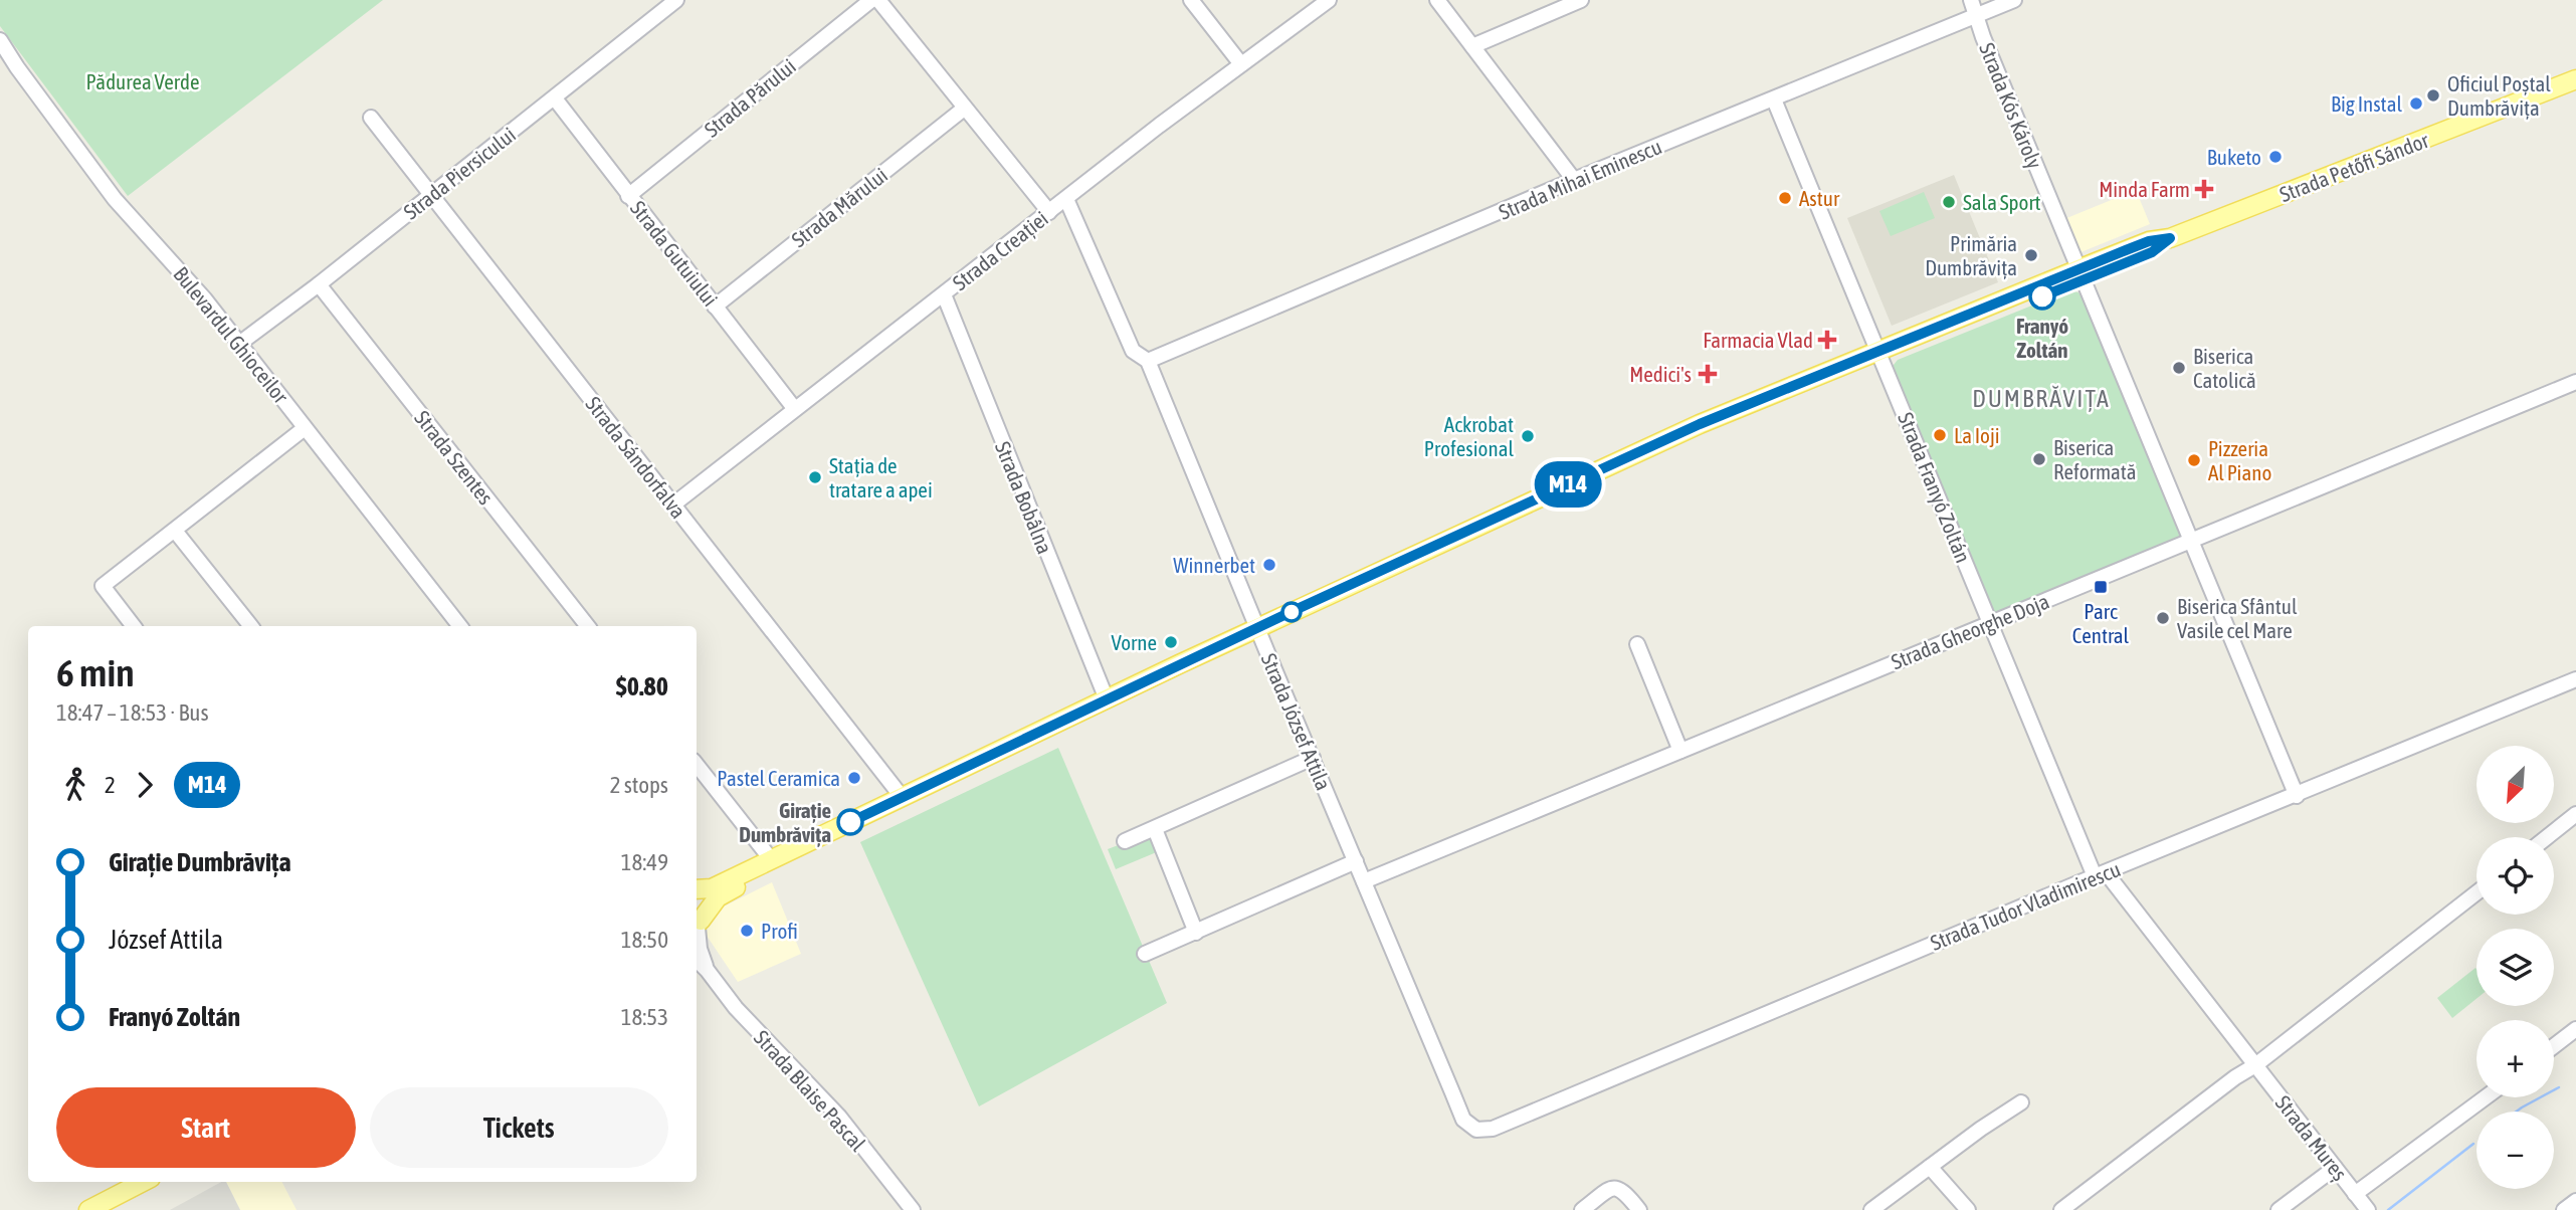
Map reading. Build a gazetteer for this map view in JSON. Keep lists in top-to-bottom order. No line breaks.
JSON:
{"streets":{"main road":["Strada Petőfi Sándor"],"street":["Strada Părului","Strada Kós Károly","Strada Piersicului","Strada Mihai Eminescu","Strada Mărului","Strada Creației","Strada Gutuiului","Bulevardul Ghioceilor","Strada Szentes","Strada Sándorfalva","Strada Franyó Zoltán","Strada Bobâlna","Strada Gheorghe Doja","Strada József Attila","Strada Tudor Vladimirescu","Strada Blaise Pascal","Strada Mureș"]},"crossings":[["Strada Părului","Strada Gutuiului"],["Strada Kós Károly","Strada Petőfi Sándor"],["Strada Kós Károly","Strada Mihai Eminescu"],["Strada Kós Károly","Strada Gheorghe Doja"],["Strada Kós Károly","Strada Tudor Vladimirescu"],["Strada Petőfi Sándor","Strada Sándorfalva"],["Strada Petőfi Sándor","Strada Franyó Zoltán"],["Strada Petőfi Sándor","Strada Bobâlna"],["Strada Petőfi Sándor","Strada József Attila"],["Strada Petőfi Sándor","Strada Blaise Pascal"],["Strada Piersicului","Strada Gutuiului"],["Strada Piersicului","Bulevardul Ghioceilor"],["Strada Piersicului","Strada Szentes"],["Strada Piersicului","Strada Sándorfalva"],["Strada Mihai Eminescu","Strada Franyó Zoltán"],["Strada Mihai Eminescu","Strada József Attila"],["Strada Mărului","Strada Gutuiului"],["Strada Creației","Strada Gutuiului"],["Strada Creației","Strada Sándorfalva"],["Strada Creației","Strada Bobâlna"],["Strada Creației","Strada József Attila"],["Strada Franyó Zoltán","Strada Gheorghe Doja"],["Strada Franyó Zoltán","Strada Tudor Vladimirescu"],["Strada Franyó Zoltán","Strada Mureș"],["Strada Gheorghe Doja","Strada József Attila"],["Strada József Attila","Strada Tudor Vladimirescu"]],"districts":["DUMBRĂVIȚA"],"parks":["Pădurea Verde"],"places":{"other":["Oficiul Poștal Dumbrăvița","Big Instal","Buketo","Astur","Sala Sport","Primăria Dumbrăvița","Franyó Zoltán","Biserica Catolică","La Ioji","Ackrobat Profesional","Biserica Reformată","Pizzeria Al Piano","Stația de tratare a apei","Winnerbet","Biserica Sfântul Vasile cel Mare","Vorne","Pastel Ceramica","Girație Dumbrăvița","Profi"],"health":["Minda Farm","Farmacia Vlad","Medici's"],"transit":["Parc Central"]},"lines":["bus line M14"],"north":"bottom left","page":{"on_map":"M14","heading":["6 min","18:47 – 18:53 · Bus","$0.80"],"map_buttons":["+","−"],"legs":["2","M14","2 stops"],"list":[{"name":"Girație Dumbrăvița","value":"18:49"},{"name":"József Attila","value":"18:50"},{"name":"Franyó Zoltán","value":"18:53"}],"buttons":["Start","Tickets"]}}
